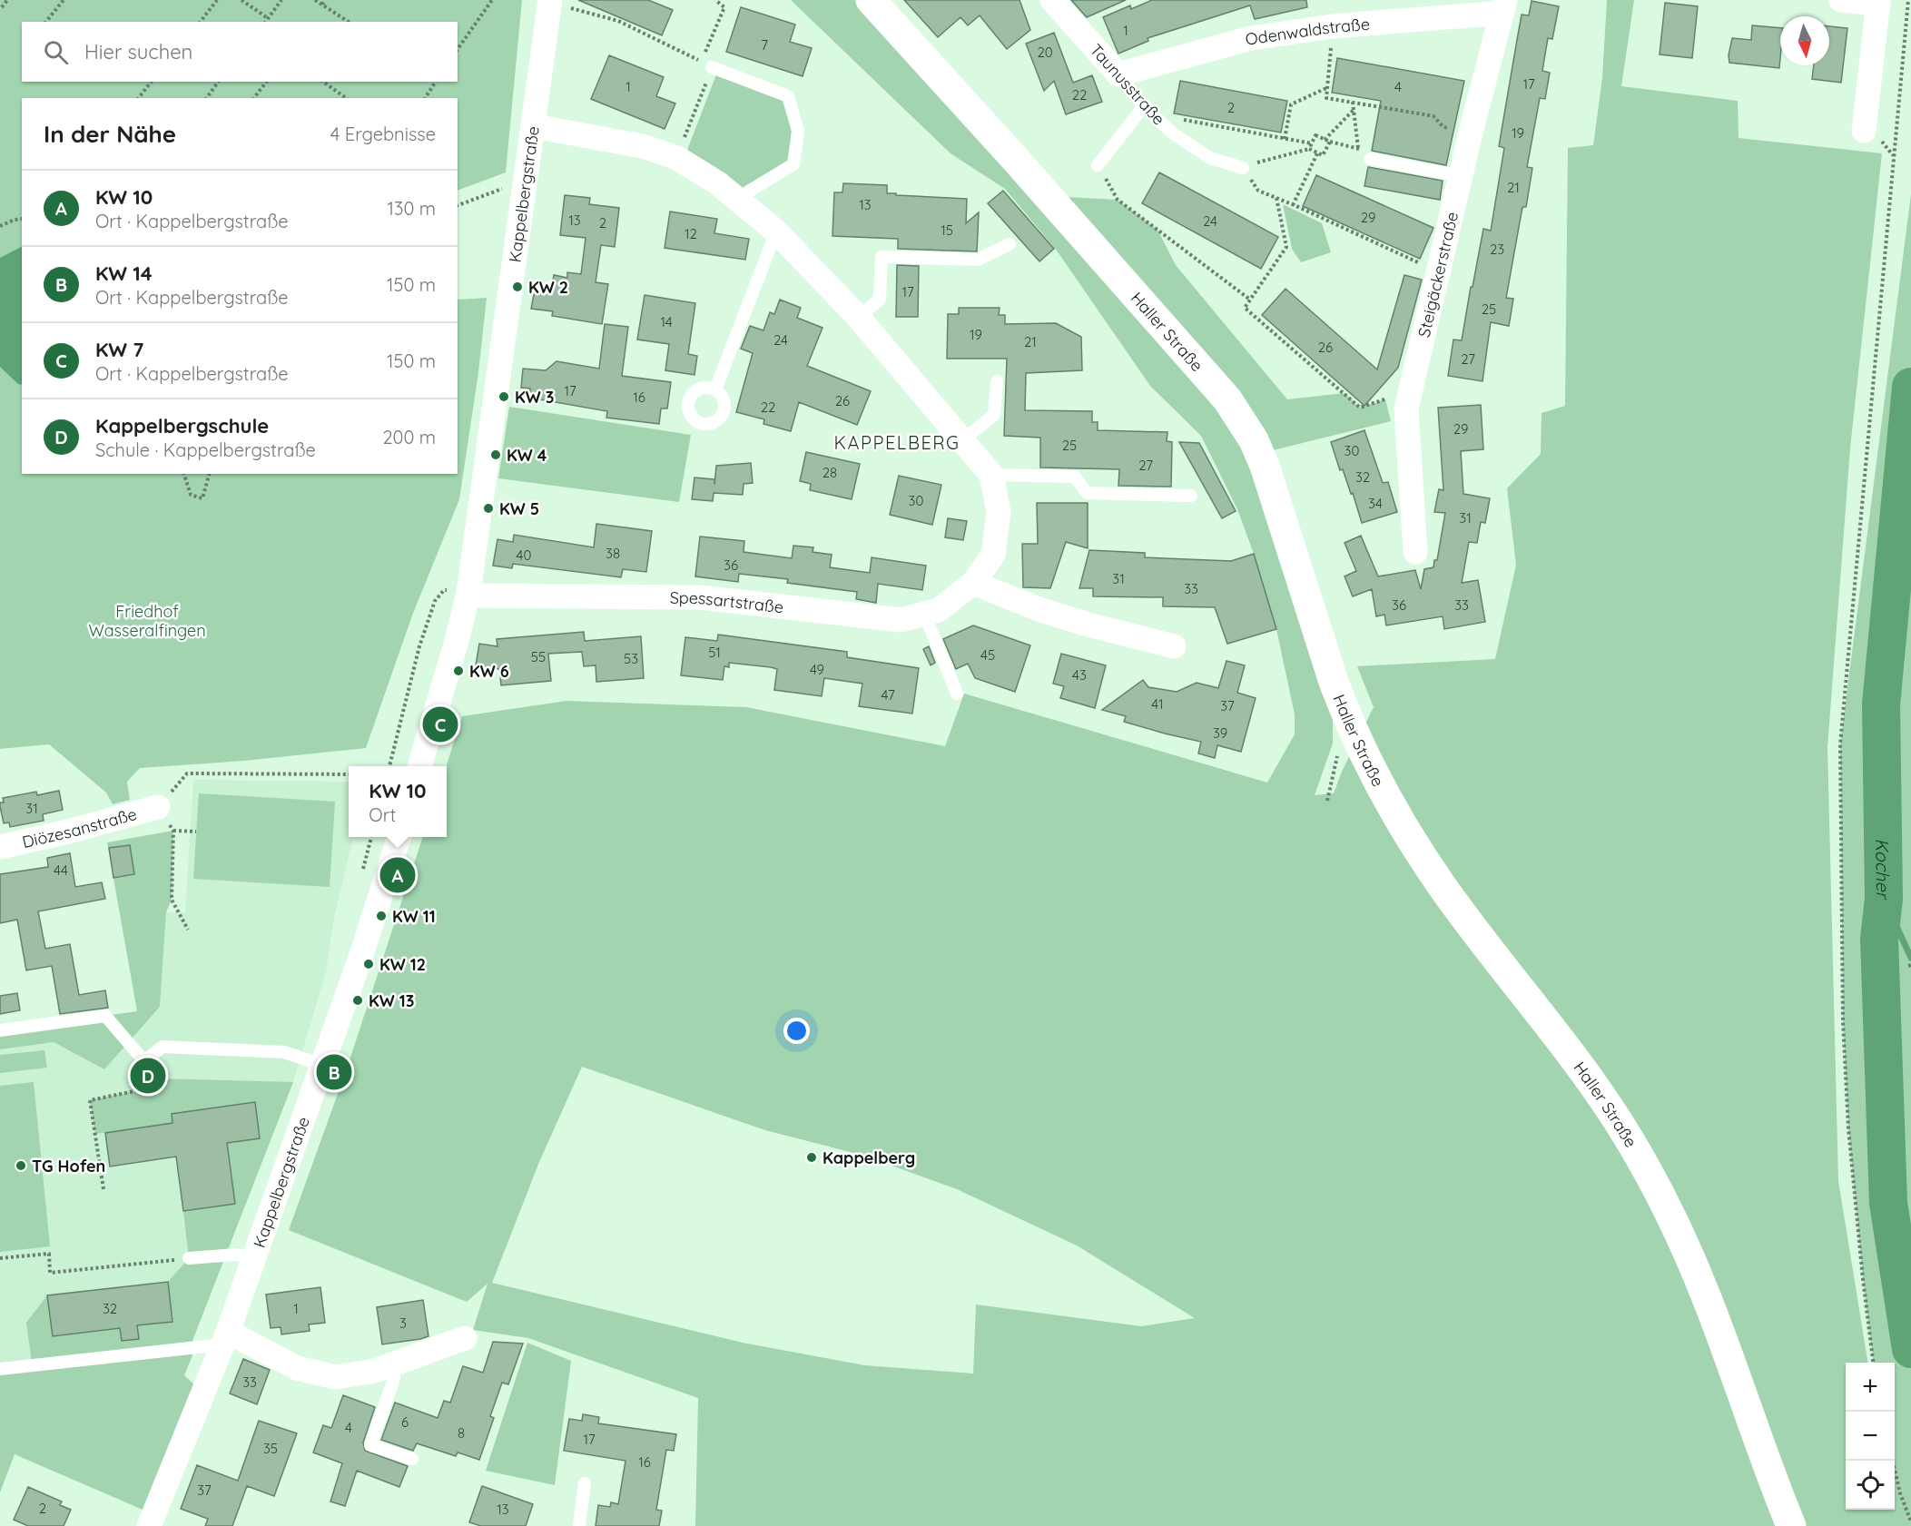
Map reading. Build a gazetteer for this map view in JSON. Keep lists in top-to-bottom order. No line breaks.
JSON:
{"streets":{"main road":["Haller Straße"],"street":["Odenwaldstraße","Taunusstraße","Kappelbergstraße","Steigäckerstraße","Spessartstraße","Diözesanstraße"]},"crossings":[["Odenwaldstraße","Taunusstraße"],["Odenwaldstraße","Steigäckerstraße"],["Kappelbergstraße","Spessartstraße"]],"districts":["KAPPELBERG"],"water":["Kocher"],"parks":["Friedhof Wasseralfingen"],"places":["KW 2","KW 3","KW 4","KW 5","KW 6","KW 11","KW 12","KW 13","Kappelberg","TG Hofen"],"house_numbers":["1","7","20","17","1","4","22","2","19","21","13","29","13","24","2","15","12","23","17","25","14","19","24","21","26","27","17","16","26","22","29","25","30","27","28","32","30","34","31","38","40","36","31","33","36","33","51","45","55","53","49","43","47","41","37","39","31","44","32","1","3","33","6","4","8","17","35","16","37","2","13"],"north":"bottom","page":{"search":"Hier suchen","heading":["In der Nähe","4 Ergebnisse"],"list":[{"mark":"A","name":"KW 10","note":"Ort · Kappelbergstraße","value":"130 m"},{"mark":"B","name":"KW 14","note":"Ort · Kappelbergstraße","value":"150 m"},{"mark":"C","name":"KW 7","note":"Ort · Kappelbergstraße","value":"150 m"},{"mark":"D","name":"Kappelbergschule","note":"Schule · Kappelbergstraße","value":"200 m"}],"pins":["C","A","B","D"],"popup":["KW 10","Ort"],"map_buttons":["+","−"]}}
